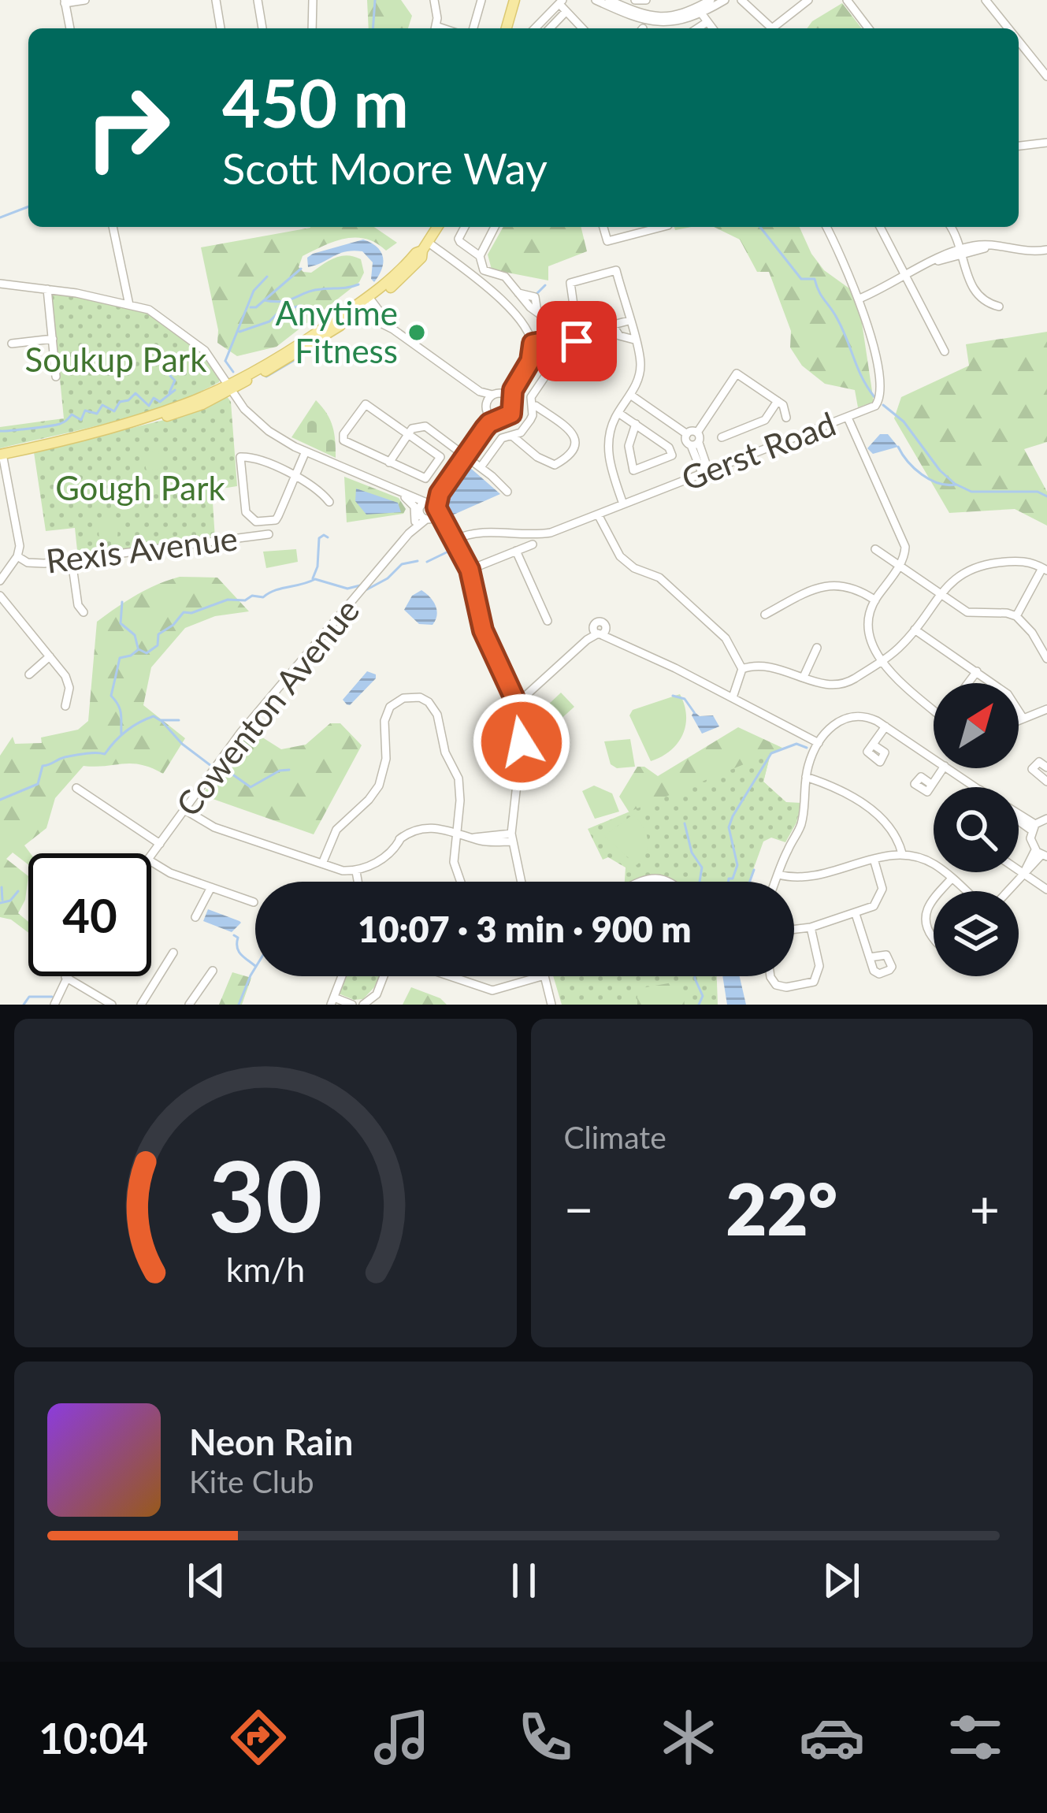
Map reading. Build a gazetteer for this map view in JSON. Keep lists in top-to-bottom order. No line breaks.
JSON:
{"streets":{"street":["Gerst Road","Rexis Avenue","Cowenton Avenue"]},"parks":["Soukup Park","Gough Park"],"places":["Anytime Fitness"],"north":"top right","page":{"turn":["450 m","Scott Moore Way"],"limit":"40","trip":"10:07 · 3 min · 900 m","tile":"Climate","heat":["−","22°","+"],"song":["Neon Rain","Kite Club"],"tabs":"10:04","gauge":["30","km/h"]}}
